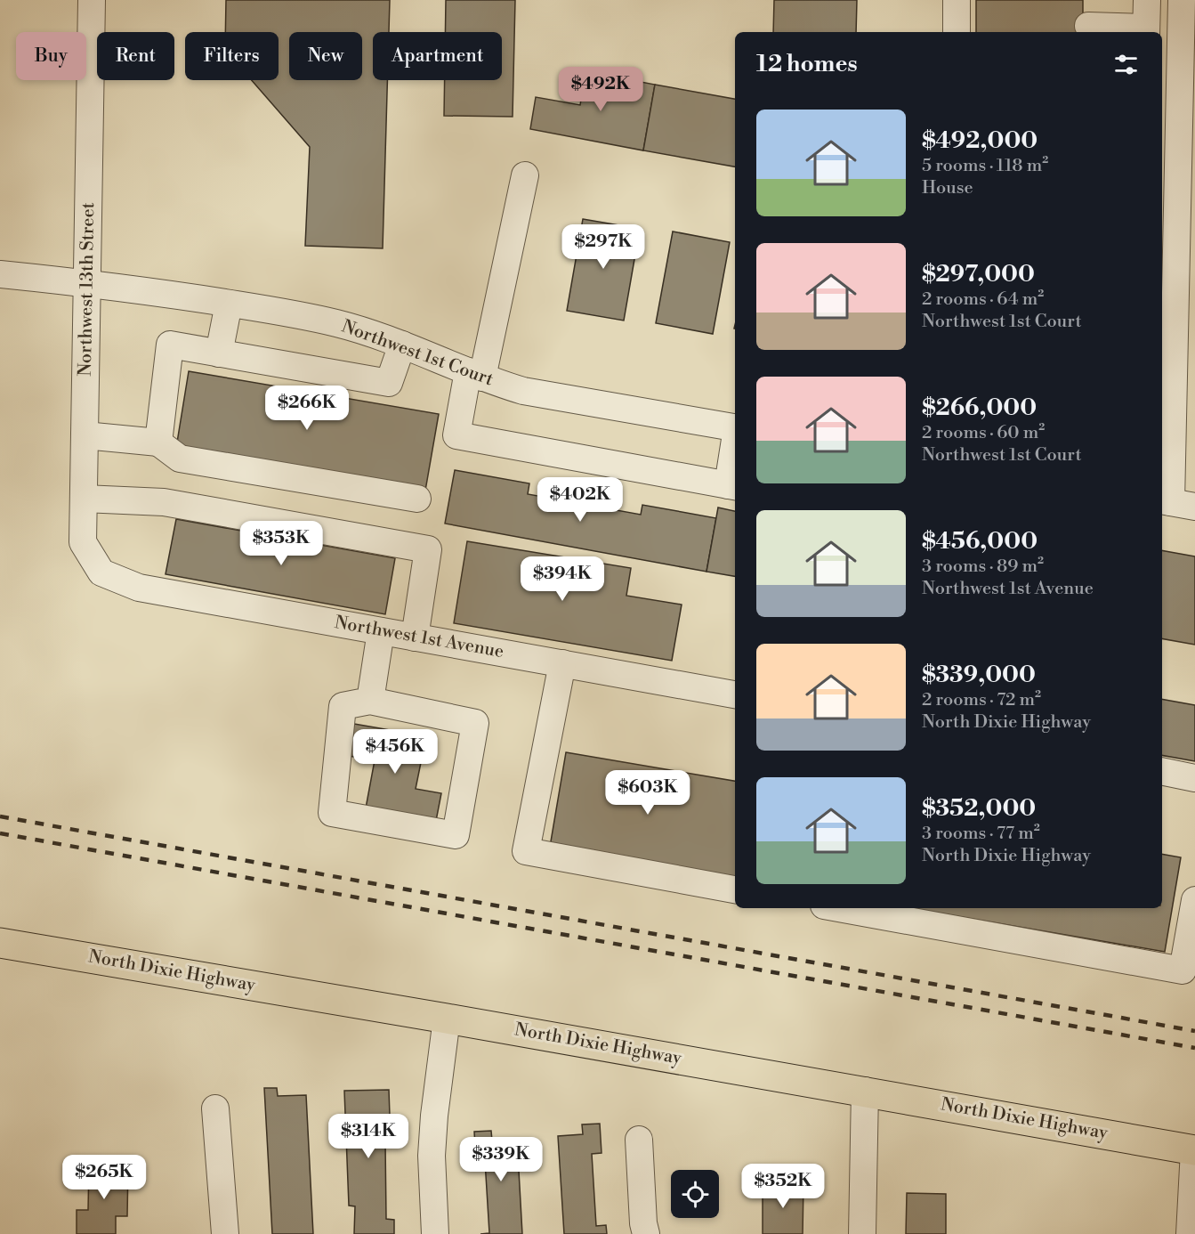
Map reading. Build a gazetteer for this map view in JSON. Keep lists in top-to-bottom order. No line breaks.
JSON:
{"streets":{"main road":["North Dixie Highway"],"street":["Northwest 13th Street","Northwest 1st Court","Northwest 1st Avenue"]},"crossings":[["Northwest 13th Street","Northwest 1st Court"],["Northwest 13th Street","Northwest 1st Avenue"]],"page":{"chip":["Buy","Rent","Filters","New","Apartment"],"heading":"12 homes","price":["$492K","$297K","$266K","$402K","$353K","$394K","$456K","$603K","$314K","$339K","$265K","$352K"],"list":[{"name":"$492,000","note":"5 rooms · 118 m² · House"},{"name":"$297,000","note":"2 rooms · 64 m² · Northwest 1st Court"},{"name":"$266,000","note":"2 rooms · 60 m² · Northwest 1st Court"},{"name":"$456,000","note":"3 rooms · 89 m² · Northwest 1st Avenue"},{"name":"$339,000","note":"2 rooms · 72 m² · North Dixie Highway"},{"name":"$352,000","note":"3 rooms · 77 m² · North Dixie Highway"}]}}
